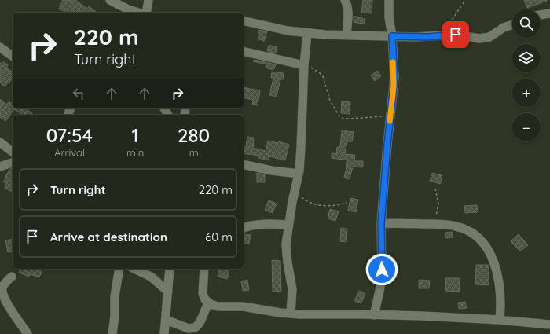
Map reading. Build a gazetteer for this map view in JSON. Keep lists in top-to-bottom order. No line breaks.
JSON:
{"page":{"map_buttons":["+","−"],"turn":["220 m","Turn right"],"eta":["07:54","Arrival","1","min","280","m"],"list":[{"name":"Turn right","value":"220 m"},{"name":"Arrive at destination","value":"60 m"}]}}
